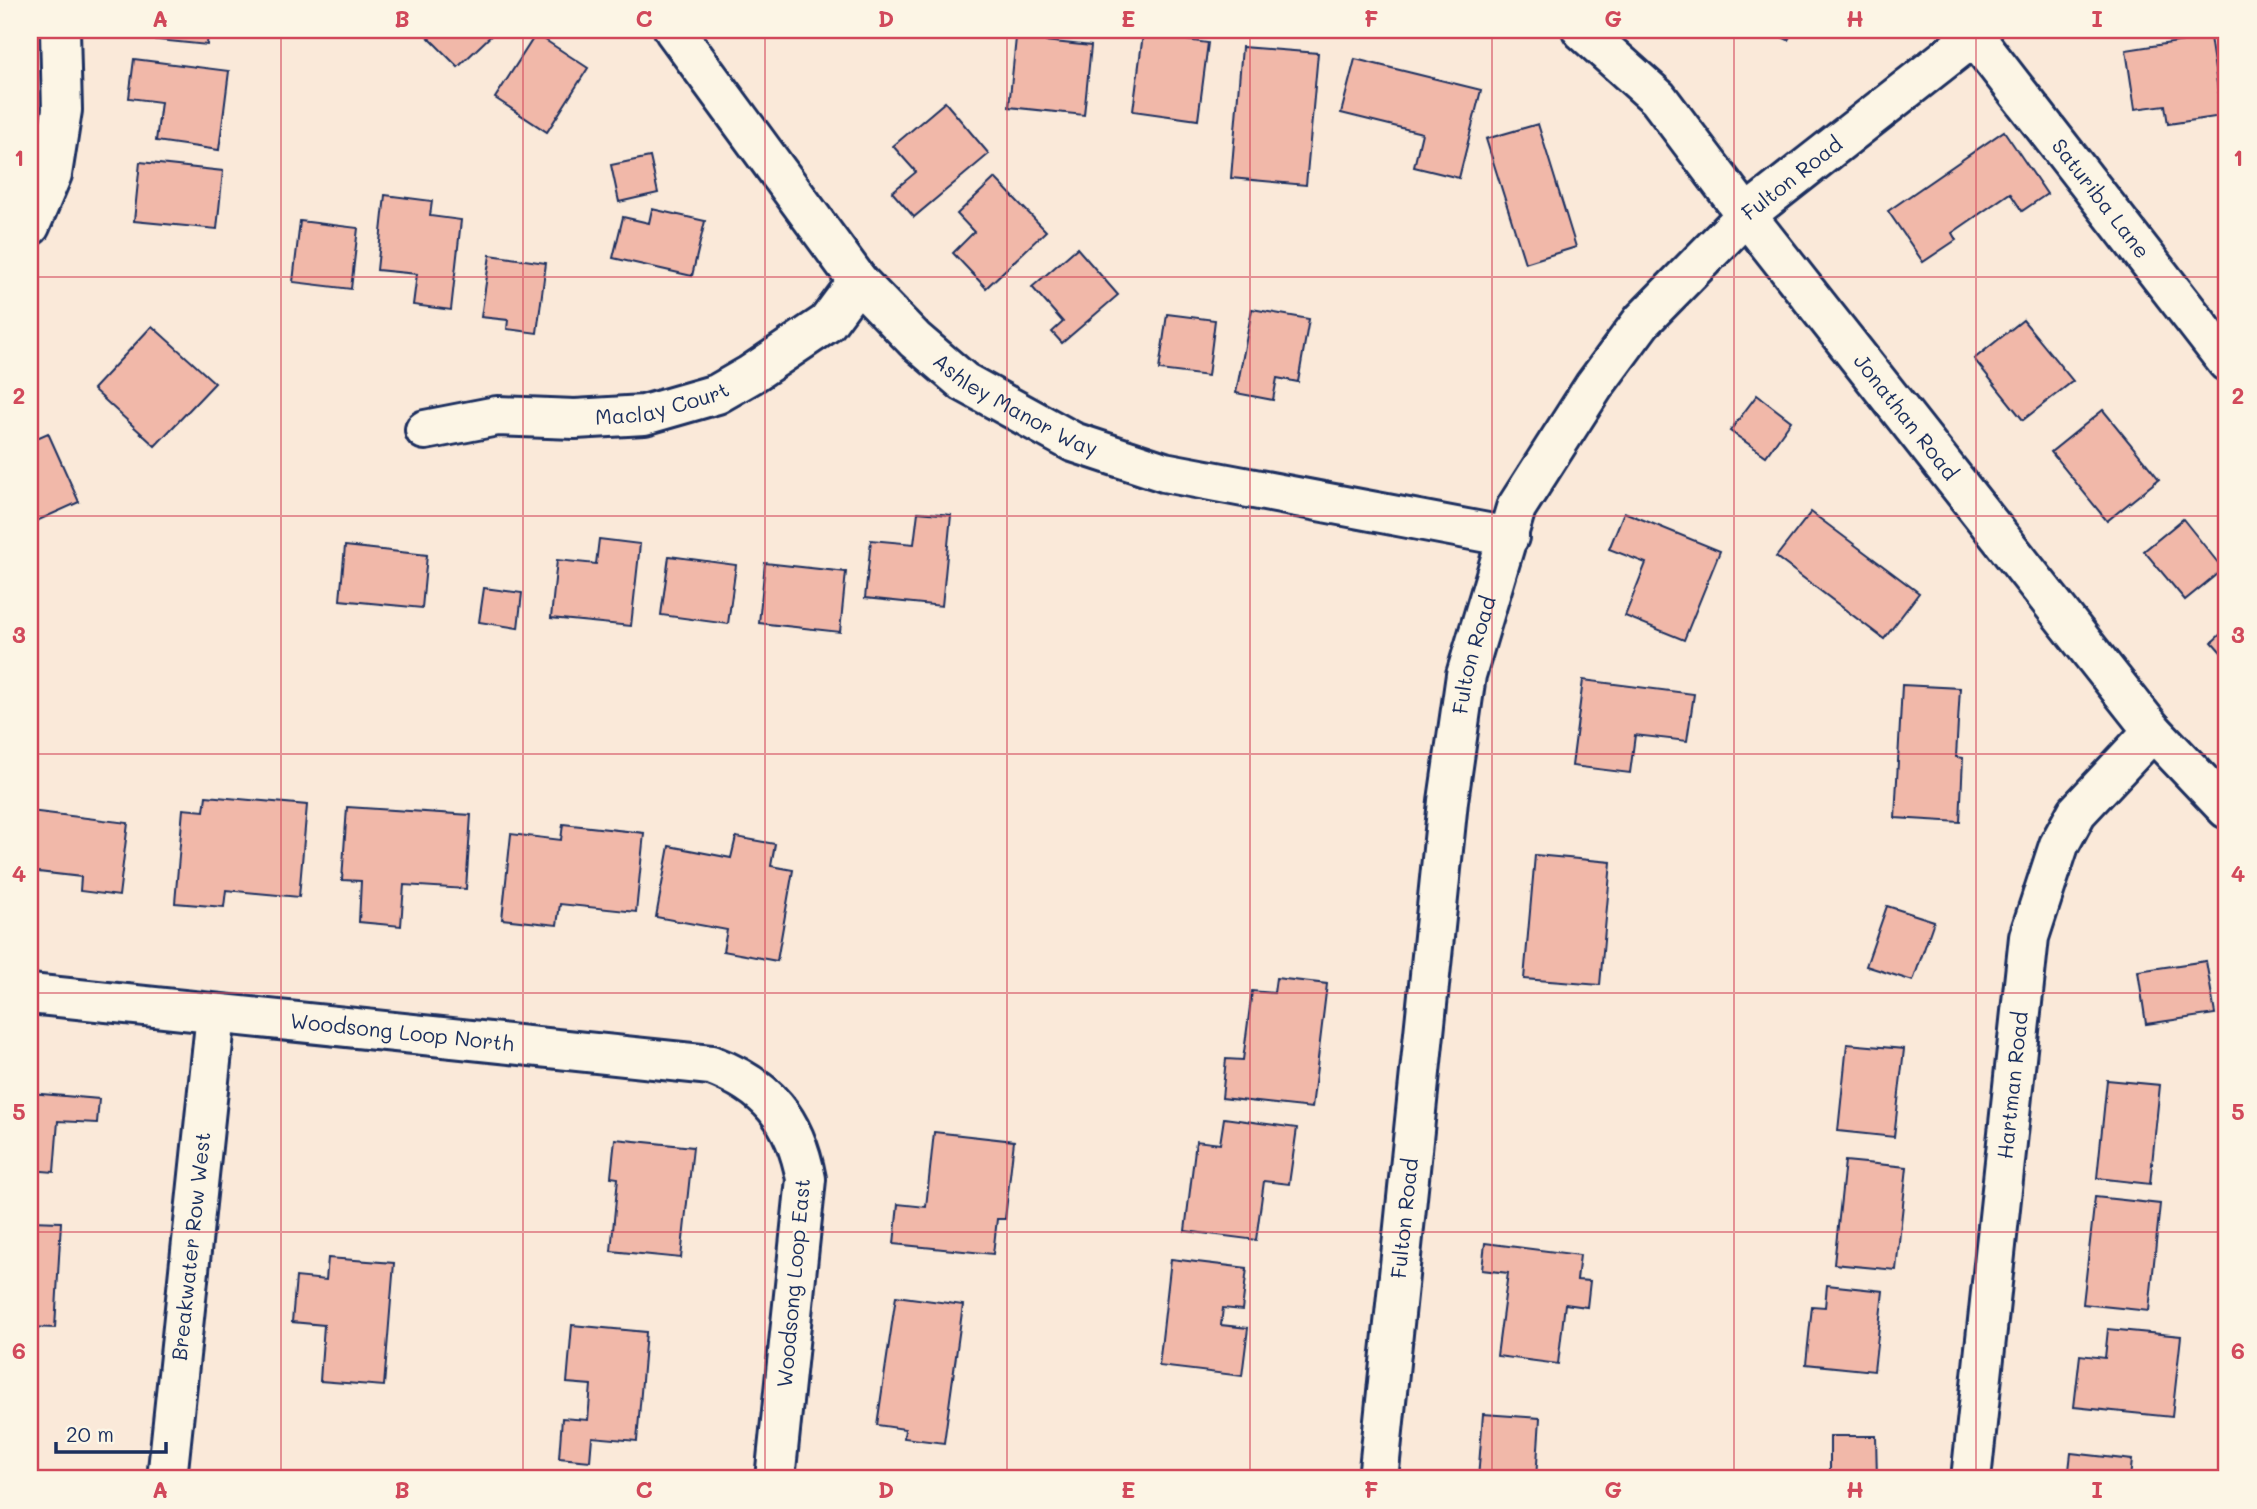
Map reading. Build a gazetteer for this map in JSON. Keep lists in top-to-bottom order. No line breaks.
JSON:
{"streets":{"street":["Fulton Road","Saturiba Lane","Maclay Court","Ashley Manor Way","Jonathan Road","Woodsong Loop North","Hartman Road","Breakwater Row West","Woodsong Loop East"]},"crossings":[["Fulton Road","Saturiba Lane"],["Fulton Road","Ashley Manor Way"],["Fulton Road","Jonathan Road"],["Maclay Court","Ashley Manor Way"],["Jonathan Road","Hartman Road"],["Woodsong Loop North","Breakwater Row West"],["Woodsong Loop North","Woodsong Loop East"]],"scale_bar":"20 m","grid":{"columns":["A","B","C","D","E","F","G","H","I"],"rows":["1","2","3","4","5","6"]}}
